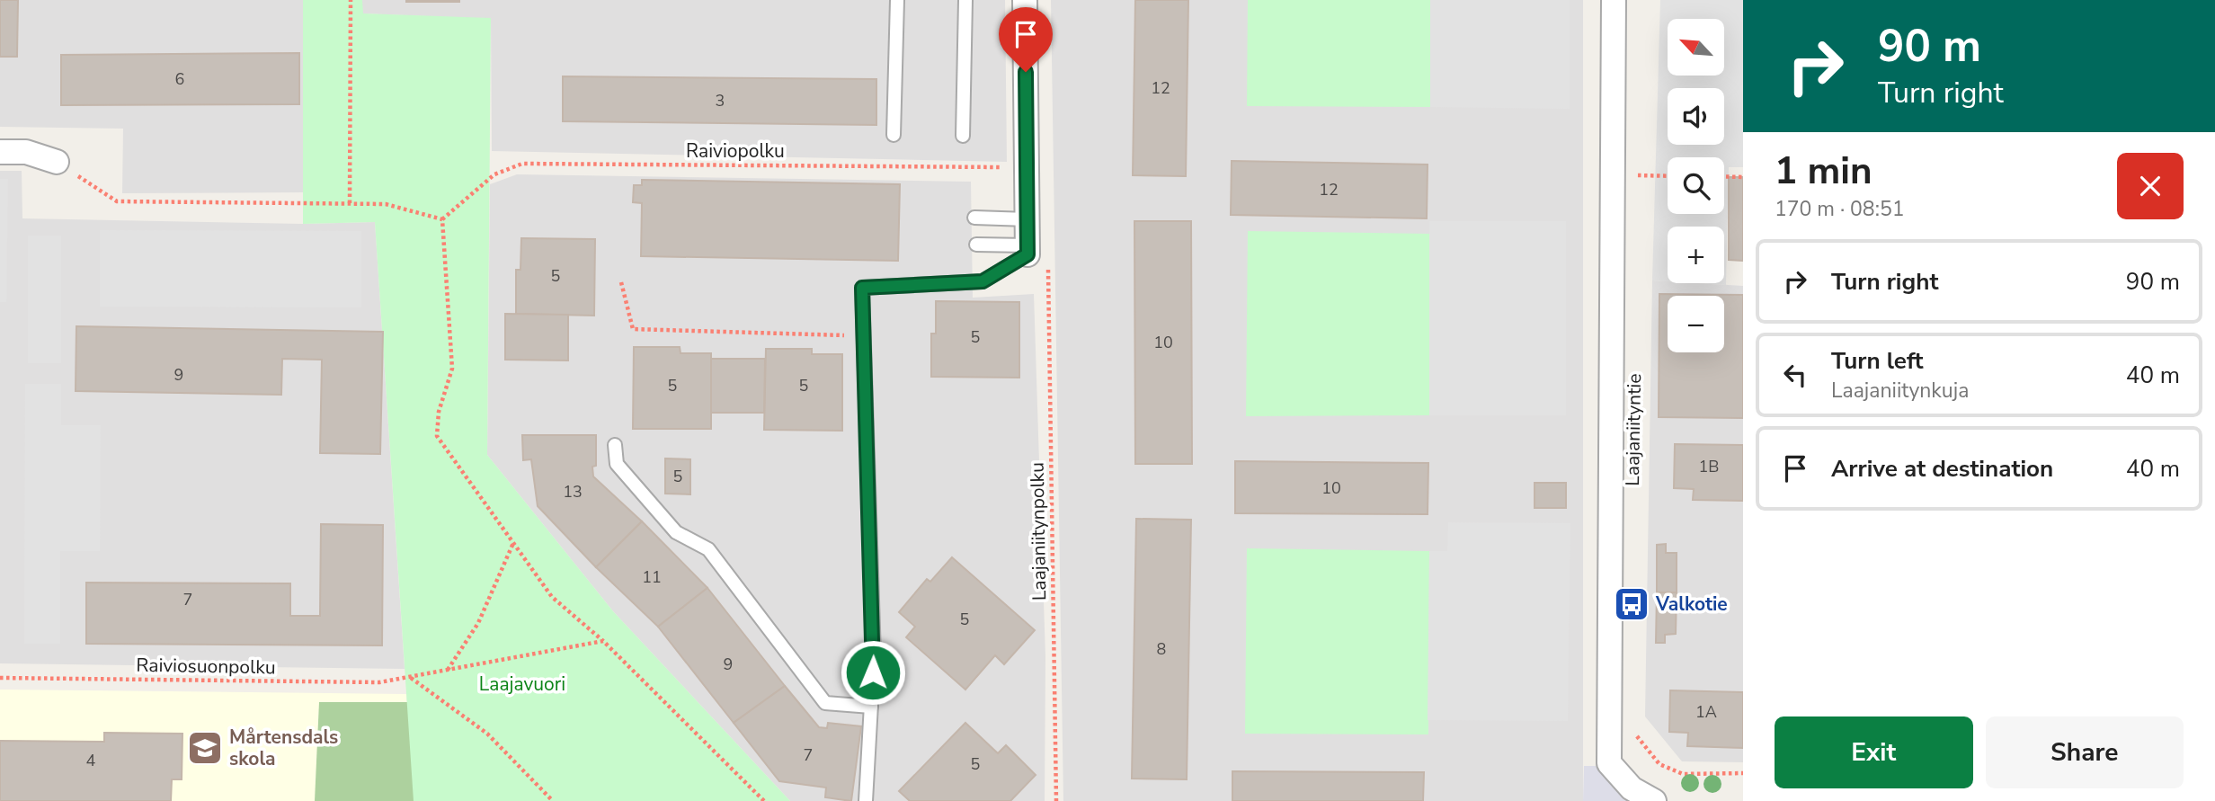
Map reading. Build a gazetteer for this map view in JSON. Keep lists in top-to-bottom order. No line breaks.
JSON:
{"streets":{"street":["Laajaniityntie"],"path":["Raiviopolku","Laajaniitynpolku","Raiviosuonpolku"]},"parks":["Laajavuori"],"places":{"bus stop":["Valkotie"],"school or university":["Mårtensdals skola"]},"house_numbers":["6","12","3","12","5","5","10","9","5","5","1B","5","10","13","11","7","5","8","9","1A","7","4","5"],"north":"top left","page":{"turn":["90 m","Turn right"],"map_buttons":["+","−"],"heading":["1 min","170 m · 08:51"],"list":[{"name":"Turn right","value":"90 m"},{"name":"Turn left","note":"Laajaniitynkuja","value":"40 m"},{"name":"Arrive at destination","value":"40 m"}],"buttons":["Exit","Share"]}}
